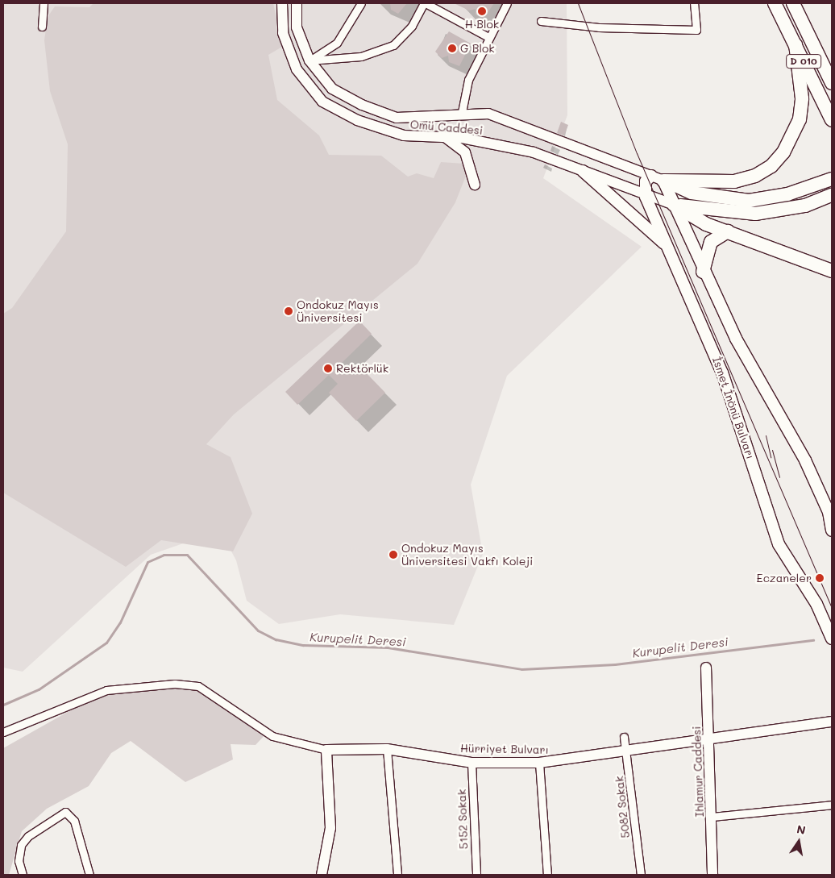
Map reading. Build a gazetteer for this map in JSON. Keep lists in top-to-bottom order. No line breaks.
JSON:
{"streets":{"highway":["D 010"],"main road":["İsmet İnönü Bulvarı"],"street":["Omü Caddesi","Hürriyet Bulvarı","Ihlamur Caddesi","5082 Sokak","5152 Sokak"]},"crossings":[["Omü Caddesi","İsmet İnönü Bulvarı"],["Hürriyet Bulvarı","Ihlamur Caddesi"],["Hürriyet Bulvarı","5082 Sokak"],["Hürriyet Bulvarı","5152 Sokak"]],"water":["Kurupelit Deresi"],"places":["H Blok","G Blok","Ondokuz Mayıs Üniversitesi","Rektörlük","Ondokuz Mayıs Üniversitesi Vakfı Koleji","Eczaneler"],"north":"top"}
